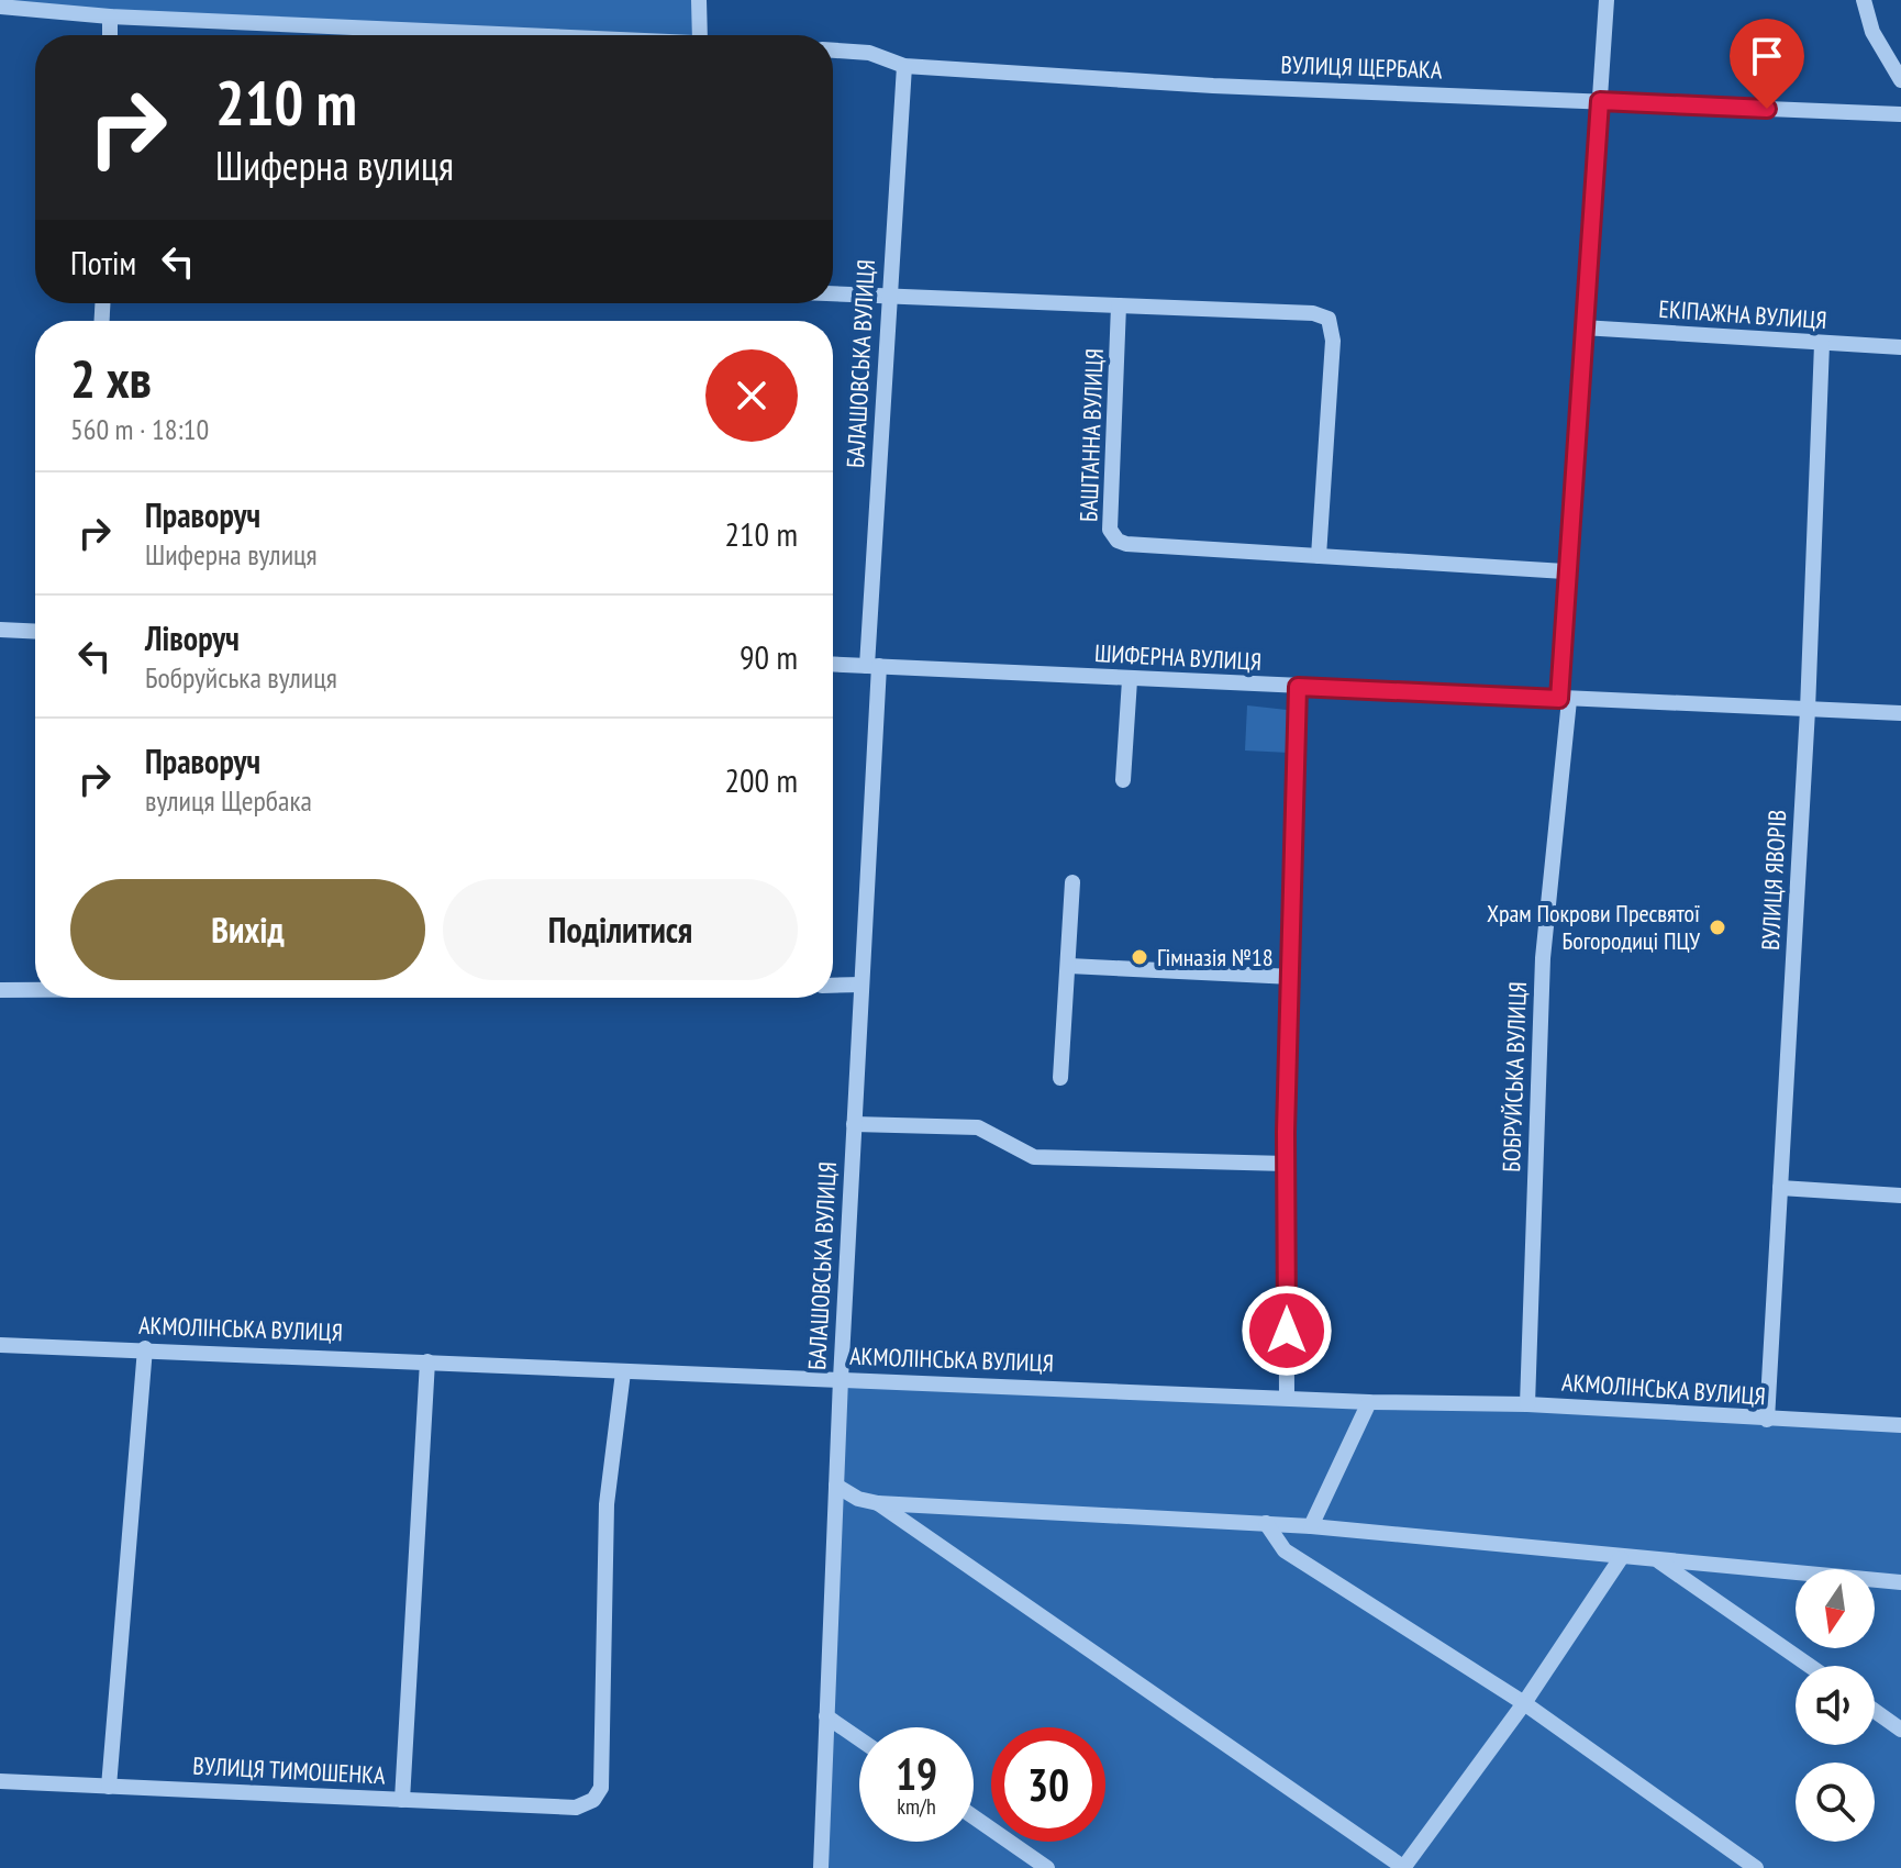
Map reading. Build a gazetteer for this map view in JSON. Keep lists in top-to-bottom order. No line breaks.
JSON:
{"streets":{"street":["ВУЛИЦЯ ЩЕРБАКА","ЕКІПАЖНА ВУЛИЦЯ","БАЛАШОВСЬКА ВУЛИЦЯ","БАШТАННА ВУЛИЦЯ","ШИФЕРНА ВУЛИЦЯ","ВУЛИЦЯ ЯВОРІВ","БОБРУЙСЬКА ВУЛИЦЯ","АКМОЛІНСЬКА ВУЛИЦЯ","ВУЛИЦЯ ТИМОШЕНКА"]},"crossings":[["ВУЛИЦЯ ЩЕРБАКА","БАЛАШОВСЬКА ВУЛИЦЯ"],["ВУЛИЦЯ ЩЕРБАКА","БОБРУЙСЬКА ВУЛИЦЯ"],["ЕКІПАЖНА ВУЛИЦЯ","ВУЛИЦЯ ЯВОРІВ"],["ЕКІПАЖНА ВУЛИЦЯ","БОБРУЙСЬКА ВУЛИЦЯ"],["БАЛАШОВСЬКА ВУЛИЦЯ","ШИФЕРНА ВУЛИЦЯ"],["БАЛАШОВСЬКА ВУЛИЦЯ","АКМОЛІНСЬКА ВУЛИЦЯ"],["БАШТАННА ВУЛИЦЯ","БОБРУЙСЬКА ВУЛИЦЯ"],["ШИФЕРНА ВУЛИЦЯ","ВУЛИЦЯ ЯВОРІВ"],["ШИФЕРНА ВУЛИЦЯ","БОБРУЙСЬКА ВУЛИЦЯ"],["ВУЛИЦЯ ЯВОРІВ","АКМОЛІНСЬКА ВУЛИЦЯ"],["БОБРУЙСЬКА ВУЛИЦЯ","АКМОЛІНСЬКА ВУЛИЦЯ"],["АКМОЛІНСЬКА ВУЛИЦЯ","ВУЛИЦЯ ТИМОШЕНКА"]],"places":["Храм Покрови Пресвятої Богородиці ПЦУ","Гімназія №18"],"north":"bottom","page":{"turn":["210 m","Шиферна вулиця"],"then":"Потім","heading":["2 хв","560 m · 18:10"],"list":[{"name":"Праворуч","note":"Шиферна вулиця","value":"210 m"},{"name":"Ліворуч","note":"Бобруйська вулиця","value":"90 m"},{"name":"Праворуч","note":"вулиця Щербака","value":"200 m"}],"buttons":["Вихід","Поділитися"],"speed":"19 km/h","limit":"30"}}
